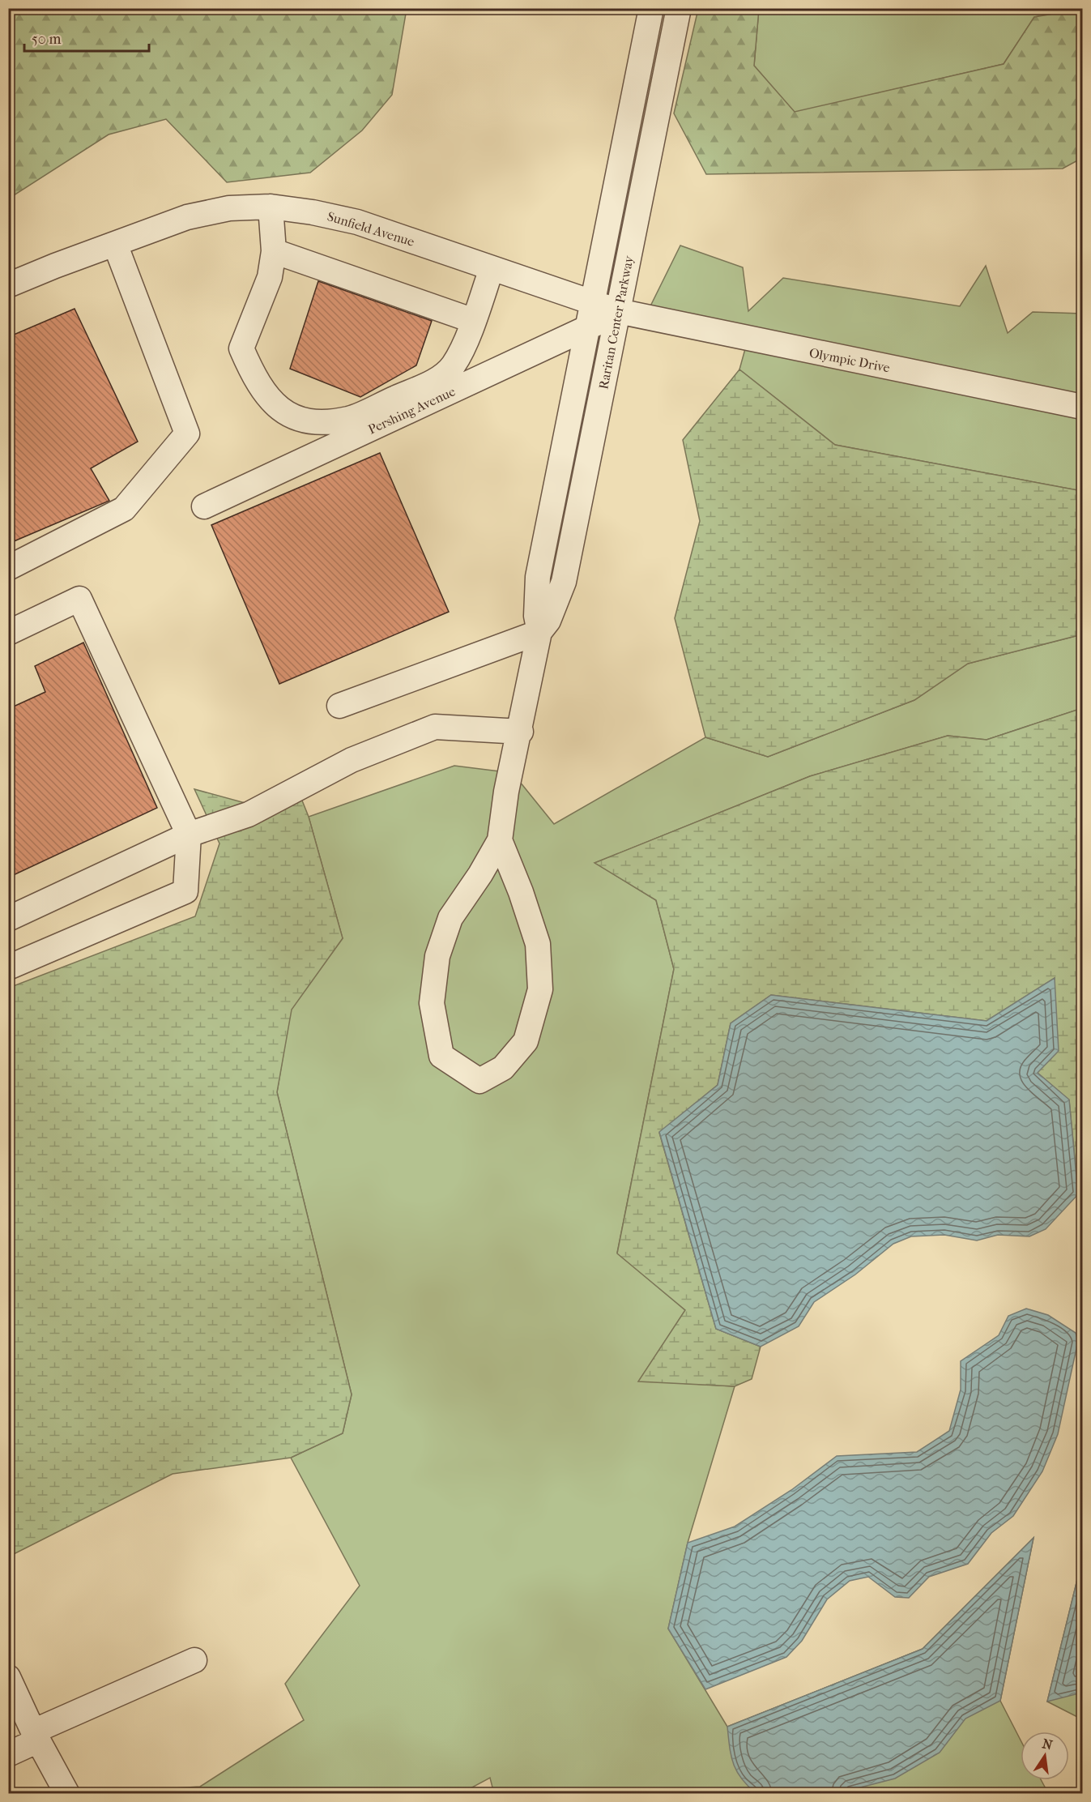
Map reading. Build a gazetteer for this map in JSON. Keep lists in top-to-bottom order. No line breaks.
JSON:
{"streets":{"street":["Sunfield Avenue","Raritan Center Parkway","Olympic Drive","Pershing Avenue"]},"crossings":[["Sunfield Avenue","Raritan Center Parkway"],["Sunfield Avenue","Olympic Drive"],["Raritan Center Parkway","Olympic Drive"],["Raritan Center Parkway","Pershing Avenue"],["Olympic Drive","Pershing Avenue"]],"scale_bar":"50 m","north":"top"}
